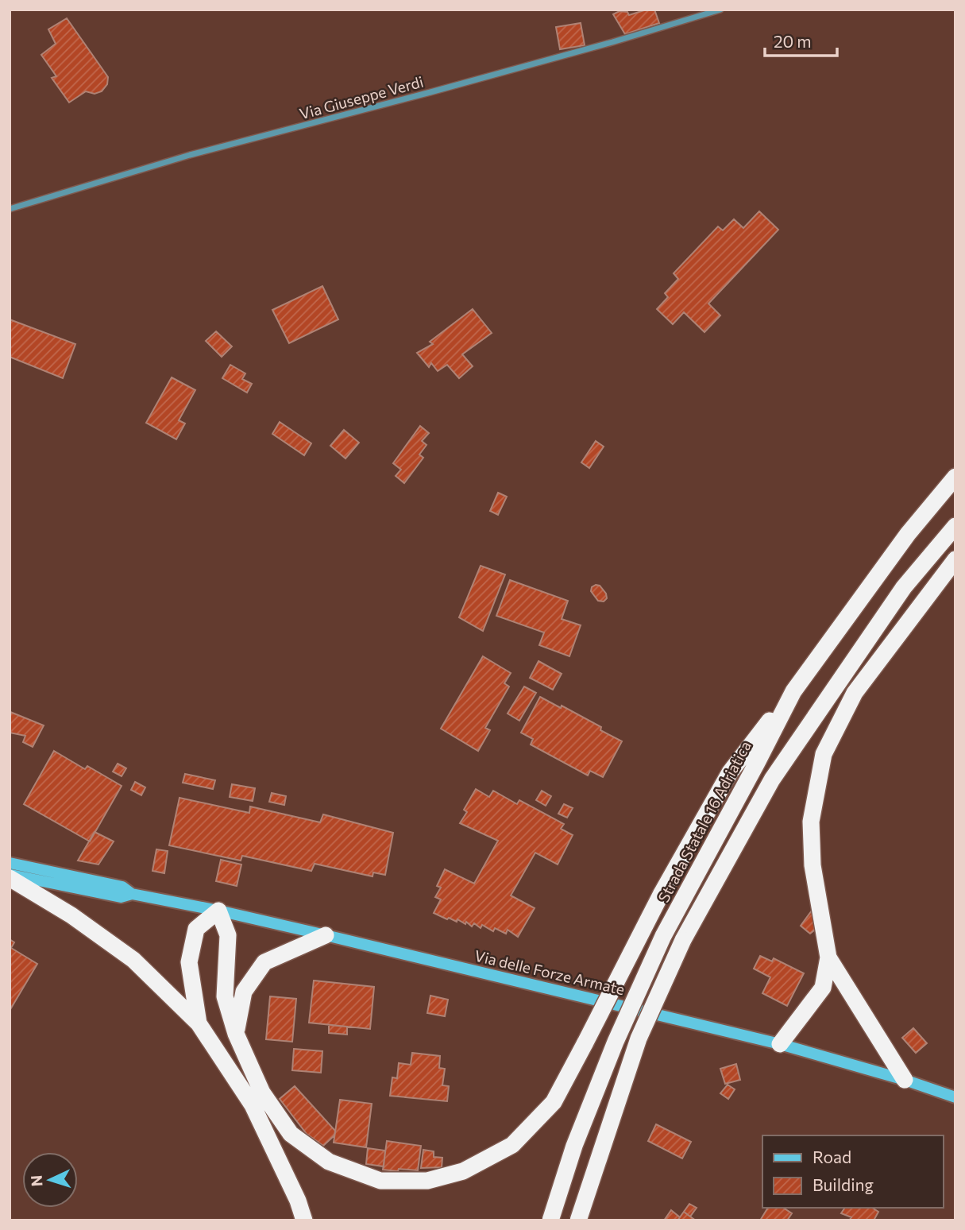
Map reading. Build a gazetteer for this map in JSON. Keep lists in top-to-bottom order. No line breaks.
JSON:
{"streets":{"highway":["Strada Statale 16 Adriatica"],"main road":["Via delle Forze Armate"],"street":["Via Giuseppe Verdi"]},"legend":["Road","Building"],"scale_bar":"20 m","north":"left"}
